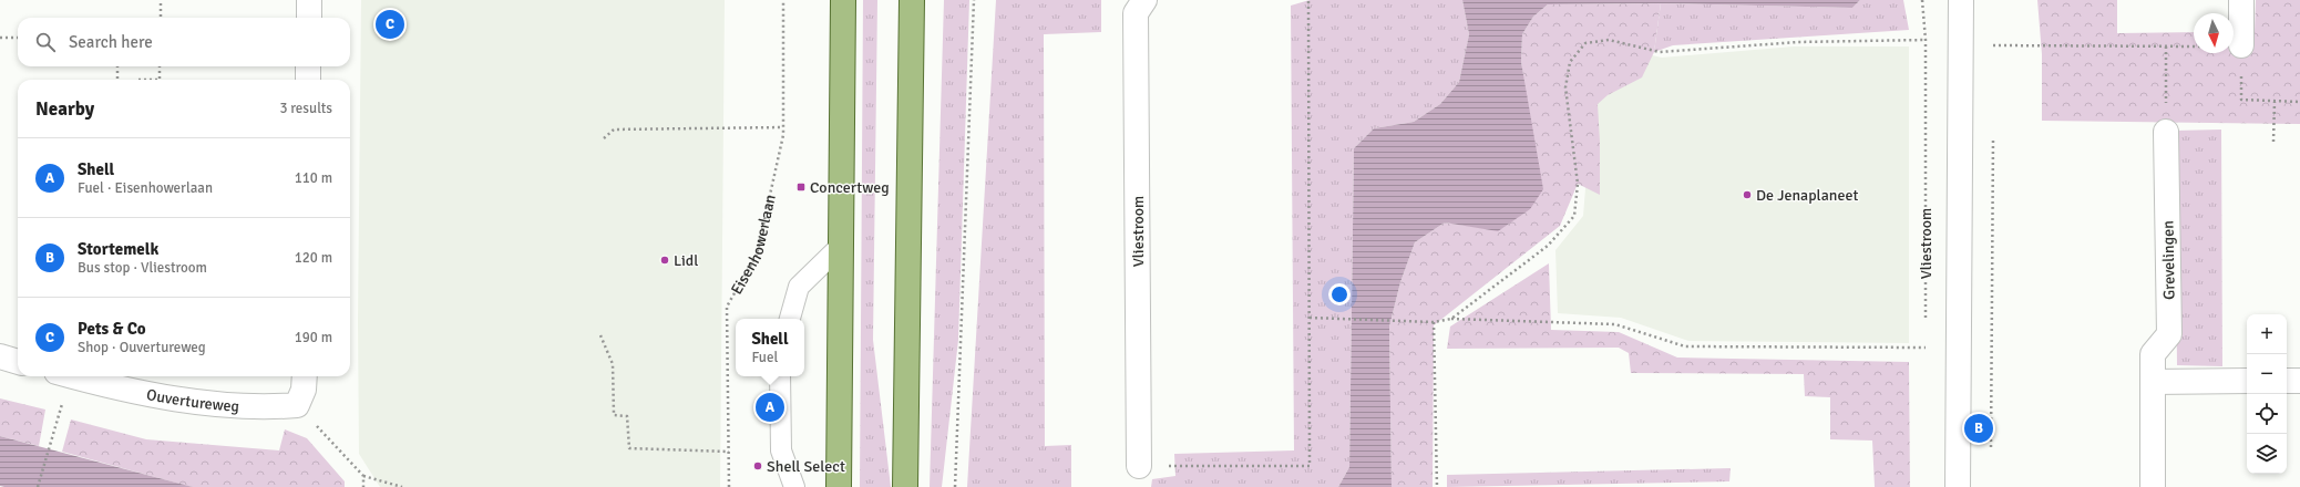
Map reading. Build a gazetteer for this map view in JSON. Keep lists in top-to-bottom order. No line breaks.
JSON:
{"streets":{"street":["Vliestroom","Grevelingen","Ouvertureweg"],"path":["Eisenhowerlaan"]},"places":{"transit":["Concertweg"],"other":["De Jenaplaneet","Lidl","Shell Select"]},"north":"bottom","page":{"pins":["C","A","B"],"search":"Search here","heading":["Nearby","3 results"],"list":[{"mark":"A","name":"Shell","note":"Fuel · Eisenhowerlaan","value":"110 m"},{"mark":"B","name":"Stortemelk","note":"Bus stop · Vliestroom","value":"120 m"},{"mark":"C","name":"Pets & Co","note":"Shop · Ouvertureweg","value":"190 m"}],"map_buttons":["+","−"],"popup":["Shell","Fuel"]}}
